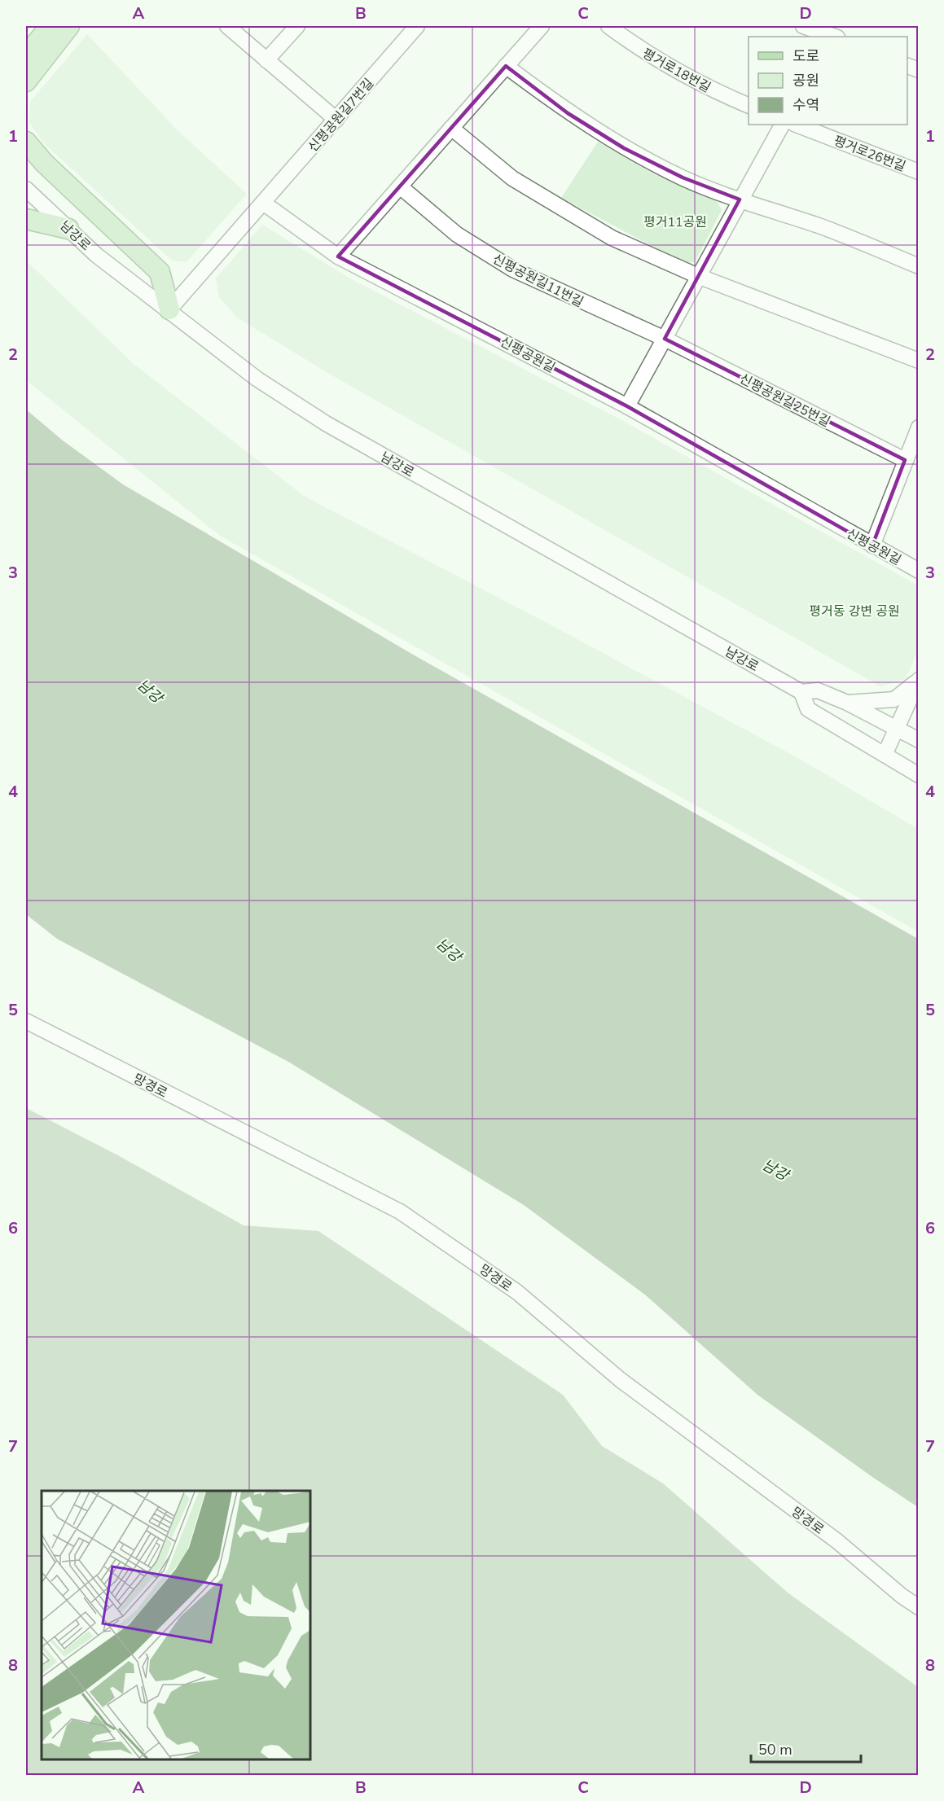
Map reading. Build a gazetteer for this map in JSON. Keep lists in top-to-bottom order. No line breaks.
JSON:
{"streets":{"street":["평거로18번길","신평공원길7번길","평거로26번길","남강로","신평공원길11번길","신평공원길","신평공원길25번길","망경로"]},"crossings":[["신평공원길7번길","신평공원길"],["신평공원길11번길","신평공원길25번길"]],"water":["남강"],"parks":["평거11공원","평거동 강변 공원"],"legend":["도로","공원","수역"],"scale_bar":"50 m","grid":{"columns":["A","B","C","D"],"rows":["1","2","3","4","5","6","7","8"]}}
